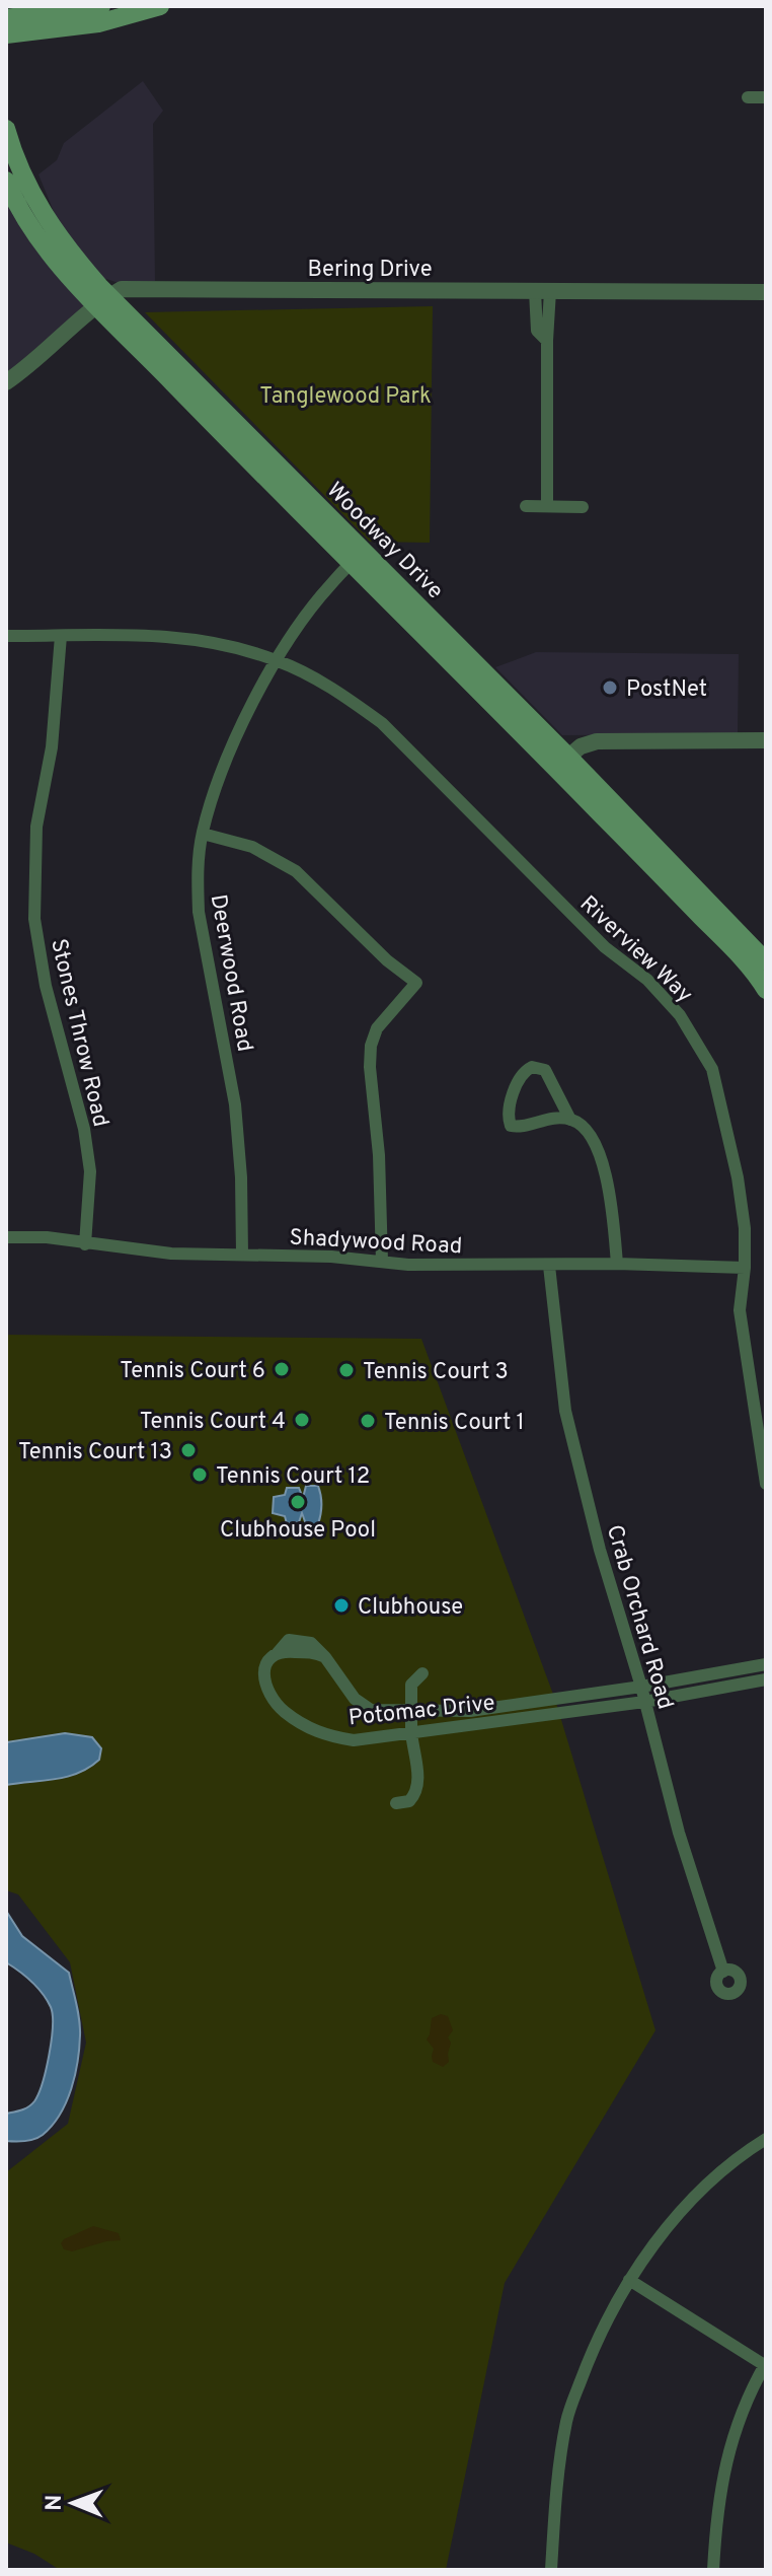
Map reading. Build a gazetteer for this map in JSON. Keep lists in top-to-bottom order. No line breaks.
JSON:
{"streets":{"main road":["Woodway Drive"],"street":["Bering Drive","Riverview Way","Deerwood Road","Stones Throw Road","Shadywood Road","Crab Orchard Road","Potomac Drive"]},"crossings":[["Bering Drive","Woodway Drive"],["Woodway Drive","Deerwood Road"],["Riverview Way","Deerwood Road"],["Riverview Way","Stones Throw Road"],["Riverview Way","Shadywood Road"],["Deerwood Road","Shadywood Road"],["Stones Throw Road","Shadywood Road"],["Shadywood Road","Crab Orchard Road"],["Crab Orchard Road","Potomac Drive"]],"parks":["Tanglewood Park"],"places":["PostNet","Tennis Court 6","Tennis Court 3","Tennis Court 4","Tennis Court 1","Tennis Court 13","Tennis Court 12","Clubhouse Pool","Clubhouse"],"north":"left"}
